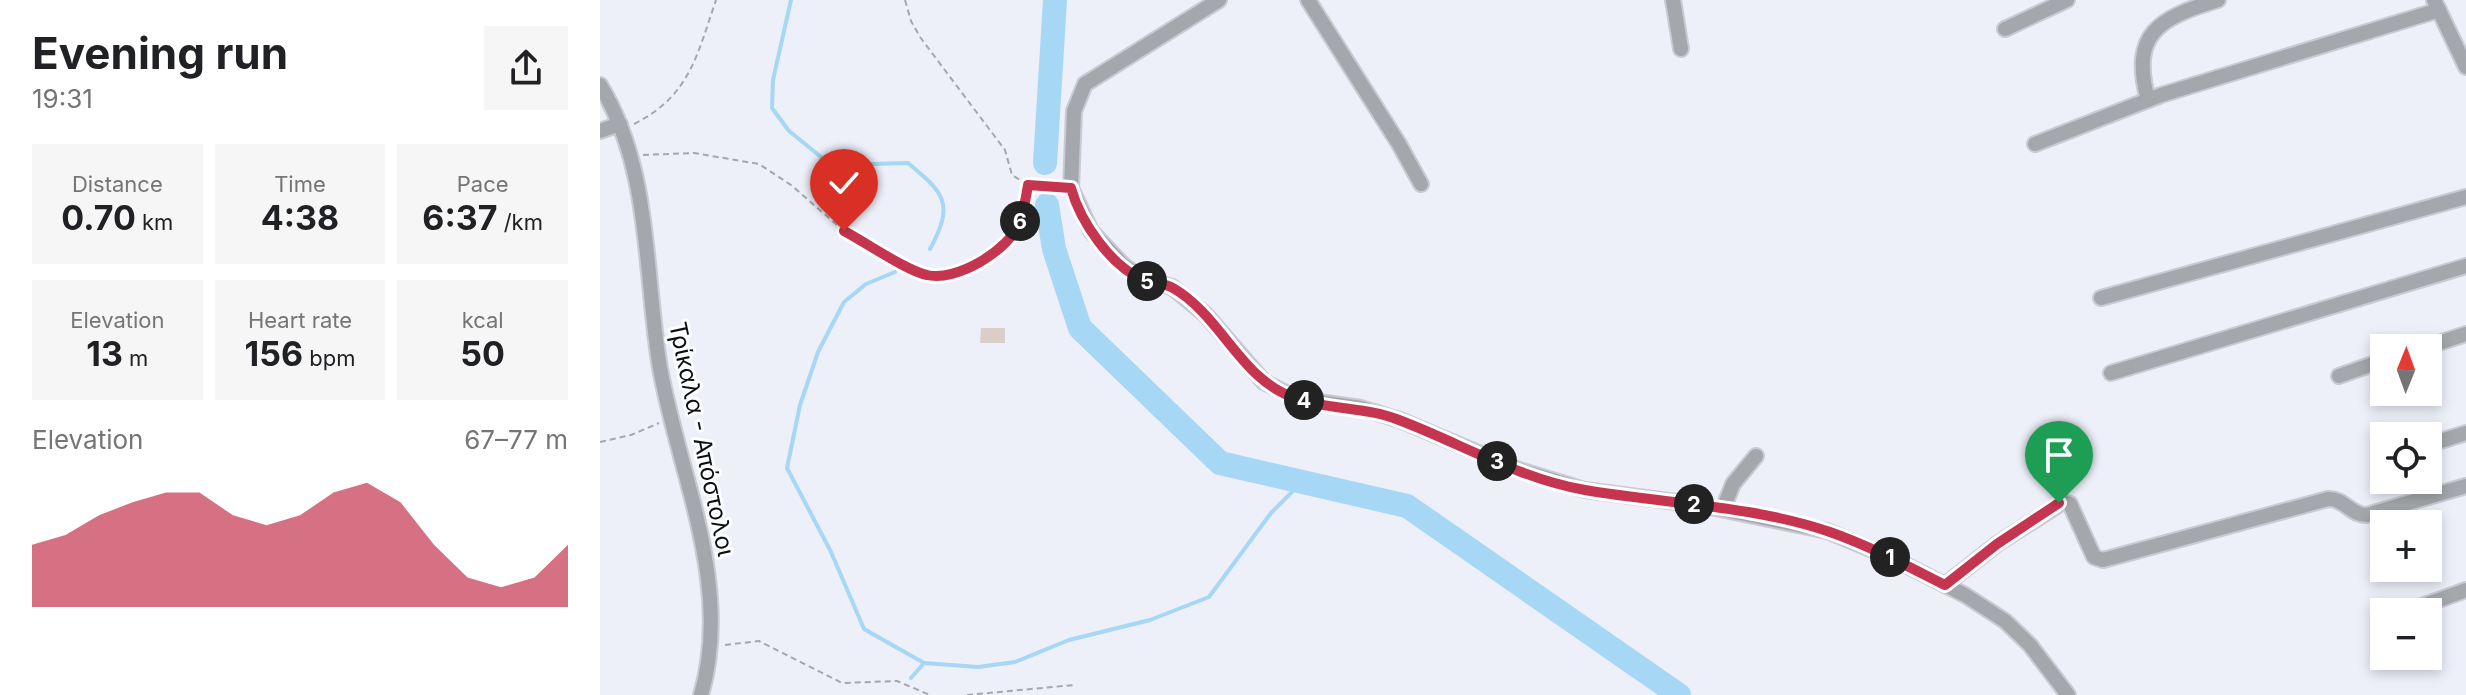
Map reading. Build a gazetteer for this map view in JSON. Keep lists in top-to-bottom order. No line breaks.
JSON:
{"streets":{"street":["Τρίκαλα - Απόστολοι"]},"north":"top","page":{"heading":["Evening run","19:31"],"stats":[["Distance","0.70 km"],["Time","4:38"],["Pace","6:37 /km"],["Elevation","13 m"],["Heart rate","156 bpm"],["kcal","50"]],"pins":["6","5","4","3","2","1"],"map_buttons":["+","−"],"chart":["Elevation","67–77 m"]}}
